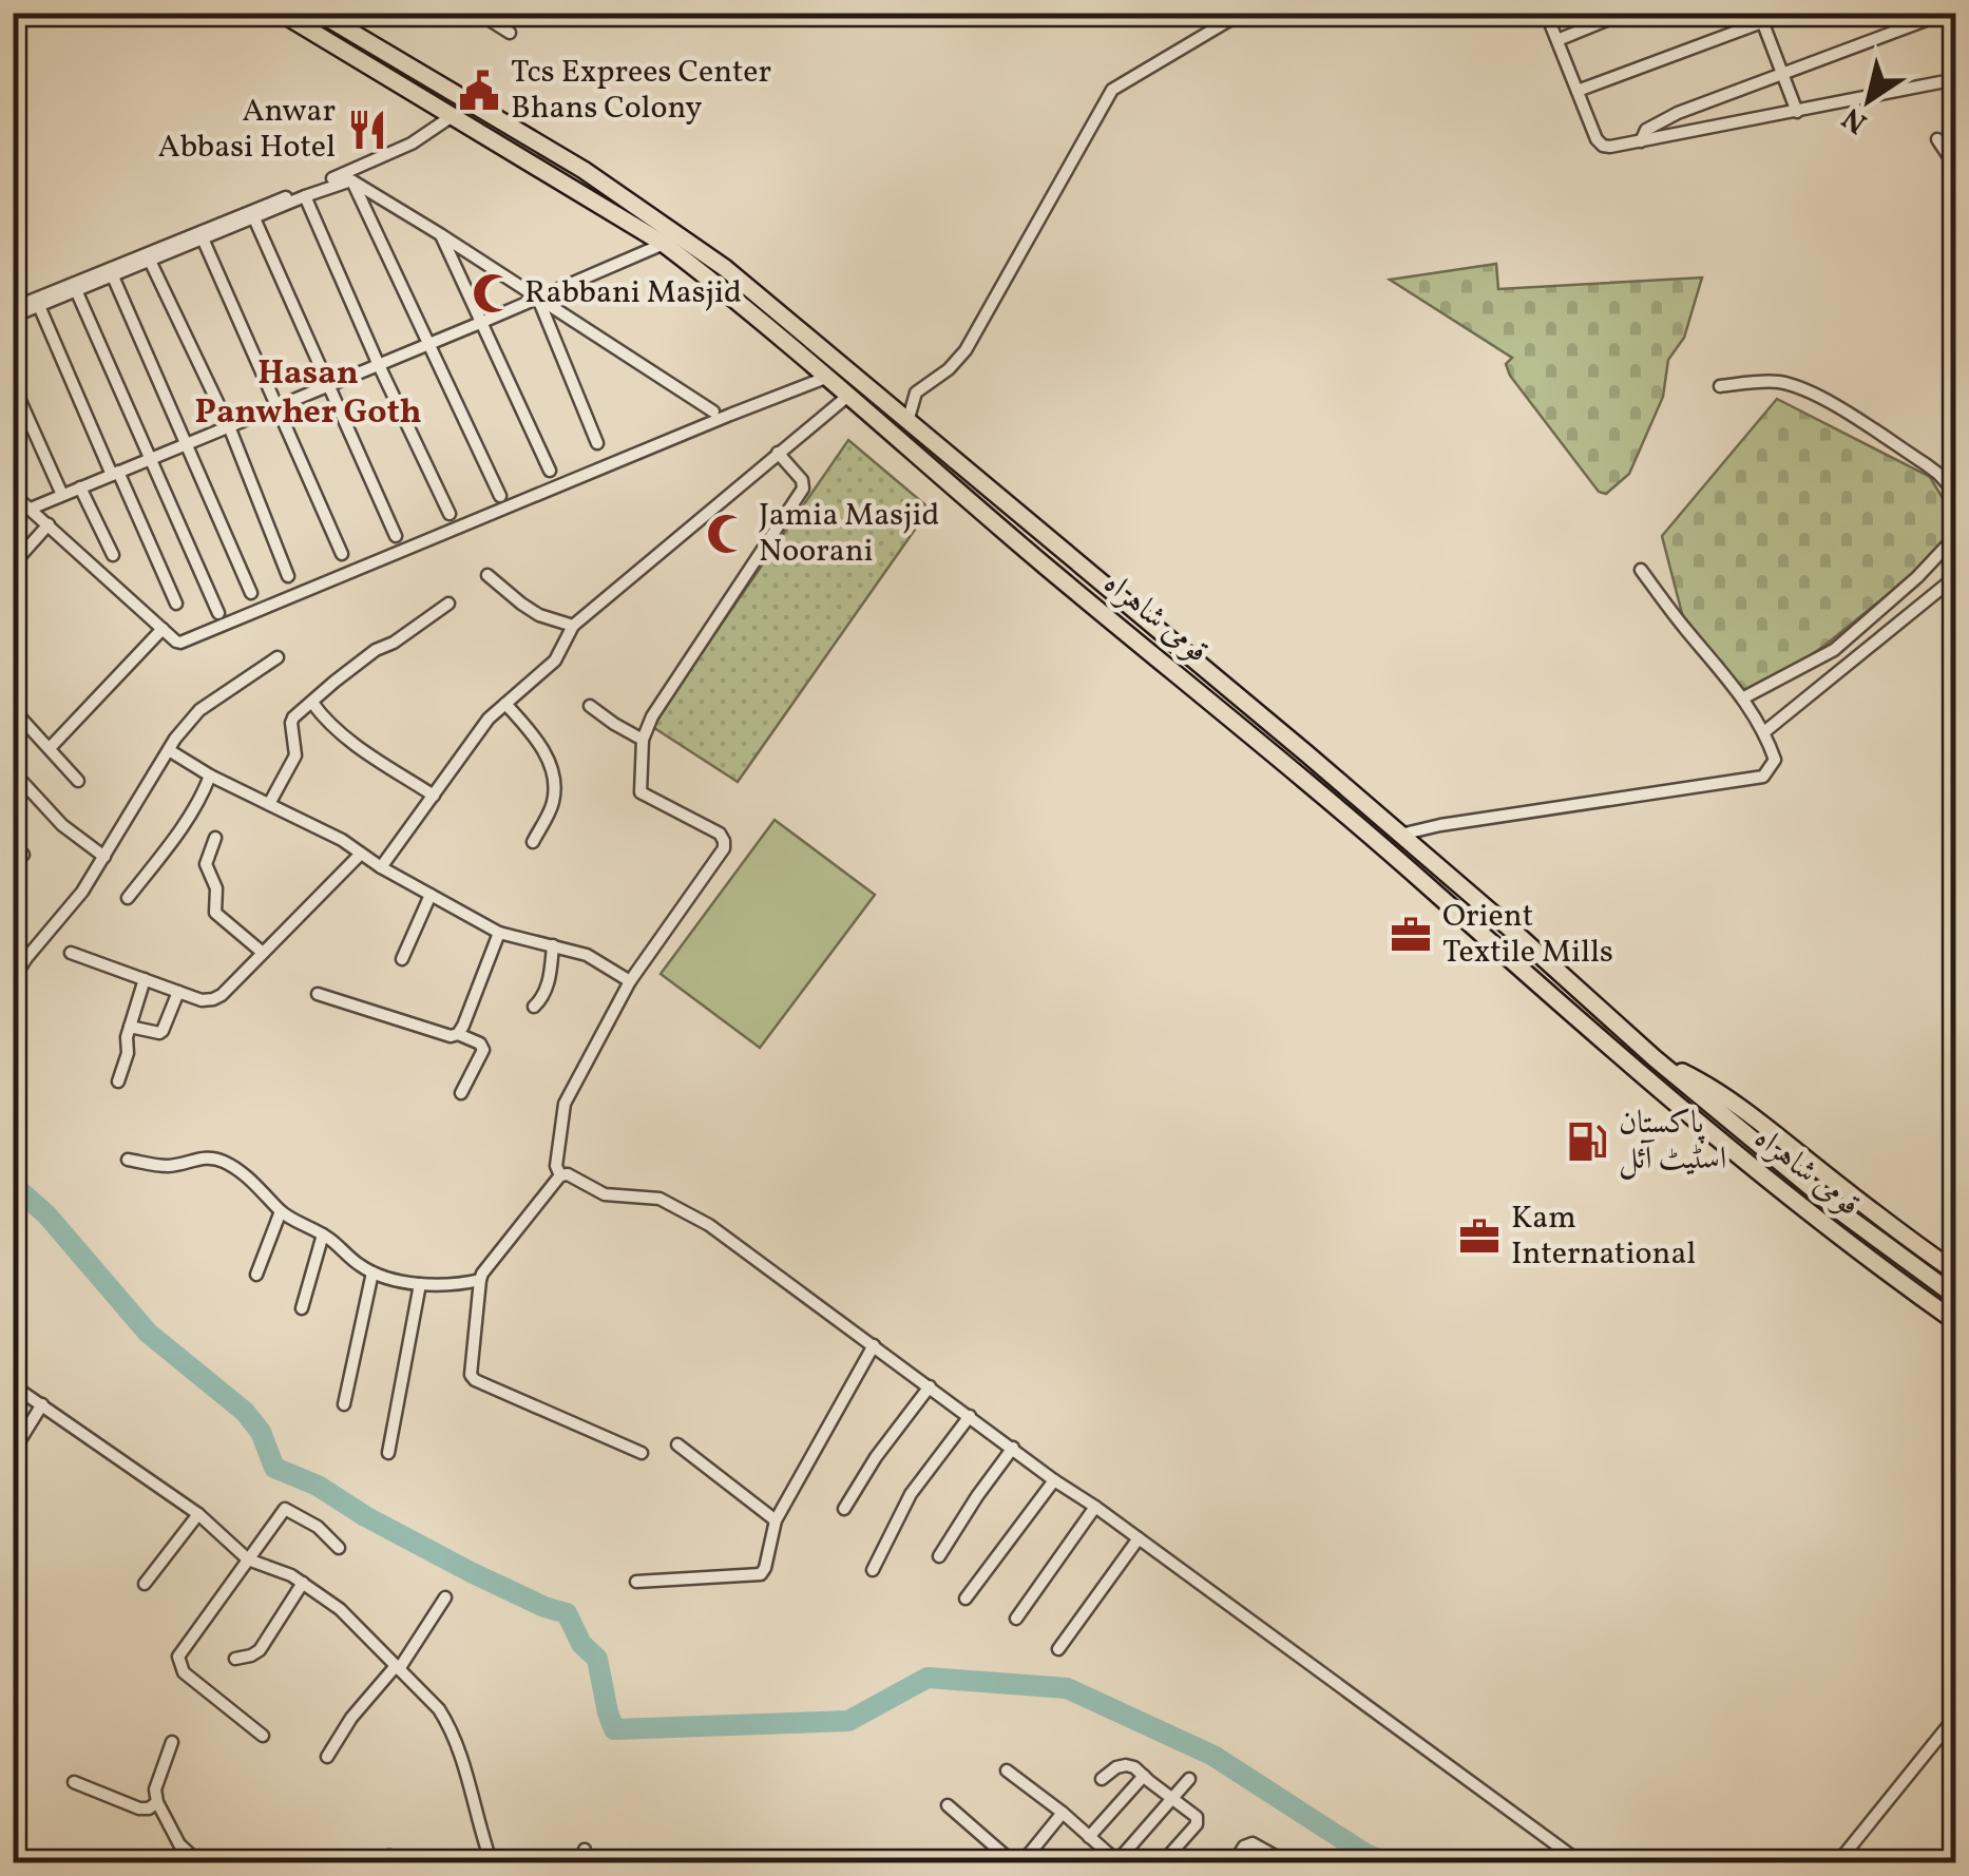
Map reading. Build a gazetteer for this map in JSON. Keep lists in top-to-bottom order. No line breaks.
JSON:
{"streets":{"highway":["قومی شاہراہ"]},"districts":["Hasan Panwher Goth"],"places":{"public building":["Tcs Exprees Center Bhans Colony"],"restaurant":["Anwar Abbasi Hotel"],"mosque":["Rabbani Masjid","Jamia Masjid Noorani"],"office":["Orient Textile Mills","Kam International"],"fuel station":["پاکستان اسٹیٹ آئل"]},"north":"bottom left"}
